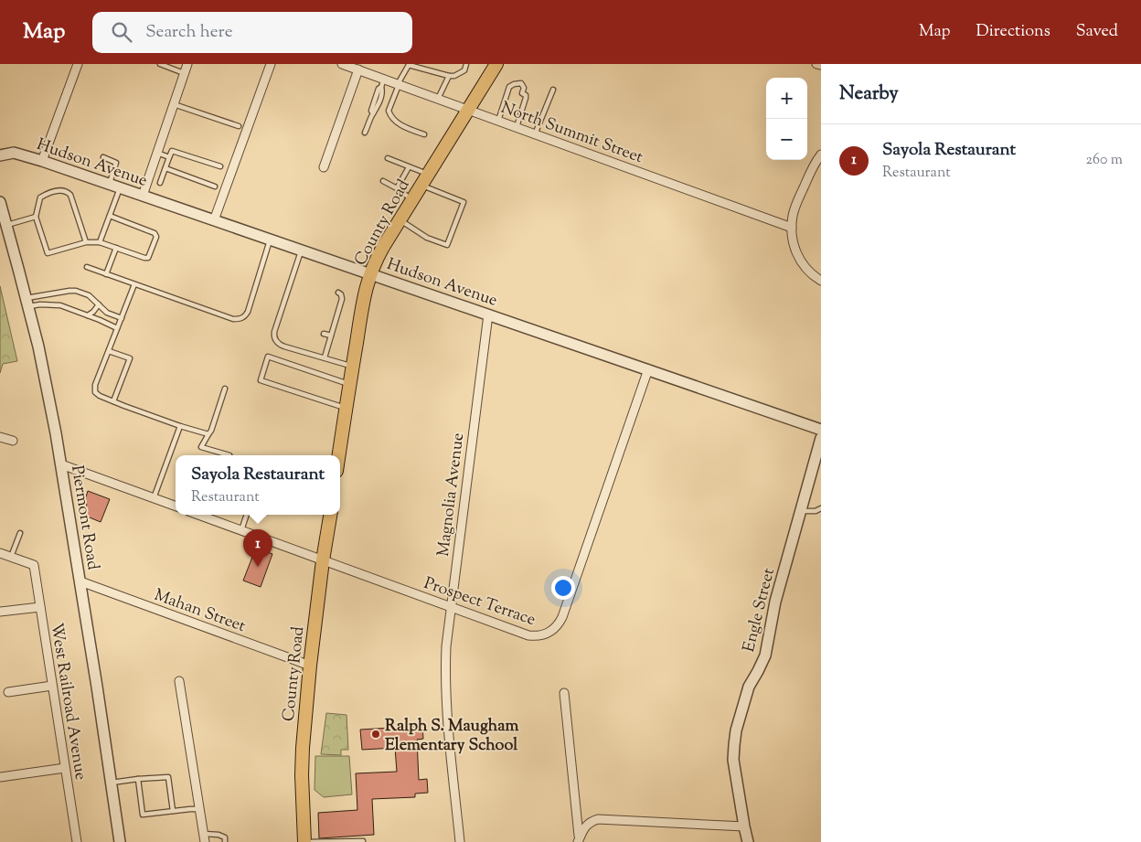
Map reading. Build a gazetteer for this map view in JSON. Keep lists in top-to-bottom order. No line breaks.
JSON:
{"streets":{"main road":["County Road"],"street":["North Summit Street","Hudson Avenue","Magnolia Avenue","Piermont Road","Prospect Terrace","Mahan Street","Engle Street","West Railroad Avenue"]},"crossings":[["North Summit Street","County Road"],["Hudson Avenue","County Road"],["Hudson Avenue","Magnolia Avenue"],["Hudson Avenue","Prospect Terrace"],["County Road","Prospect Terrace"],["County Road","Mahan Street"],["Magnolia Avenue","Prospect Terrace"],["Piermont Road","Mahan Street"]],"places":["Ralph S. Maugham Elementary School"],"page":{"header":"Map","search":"Search here","nav":["Map","Directions","Saved"],"heading":"Nearby","map_buttons":["+","−"],"list":[{"mark":"1","name":"Sayola Restaurant","note":"Restaurant","value":"260 m"}],"popup":["Sayola Restaurant","Restaurant"],"pins":"1"}}
